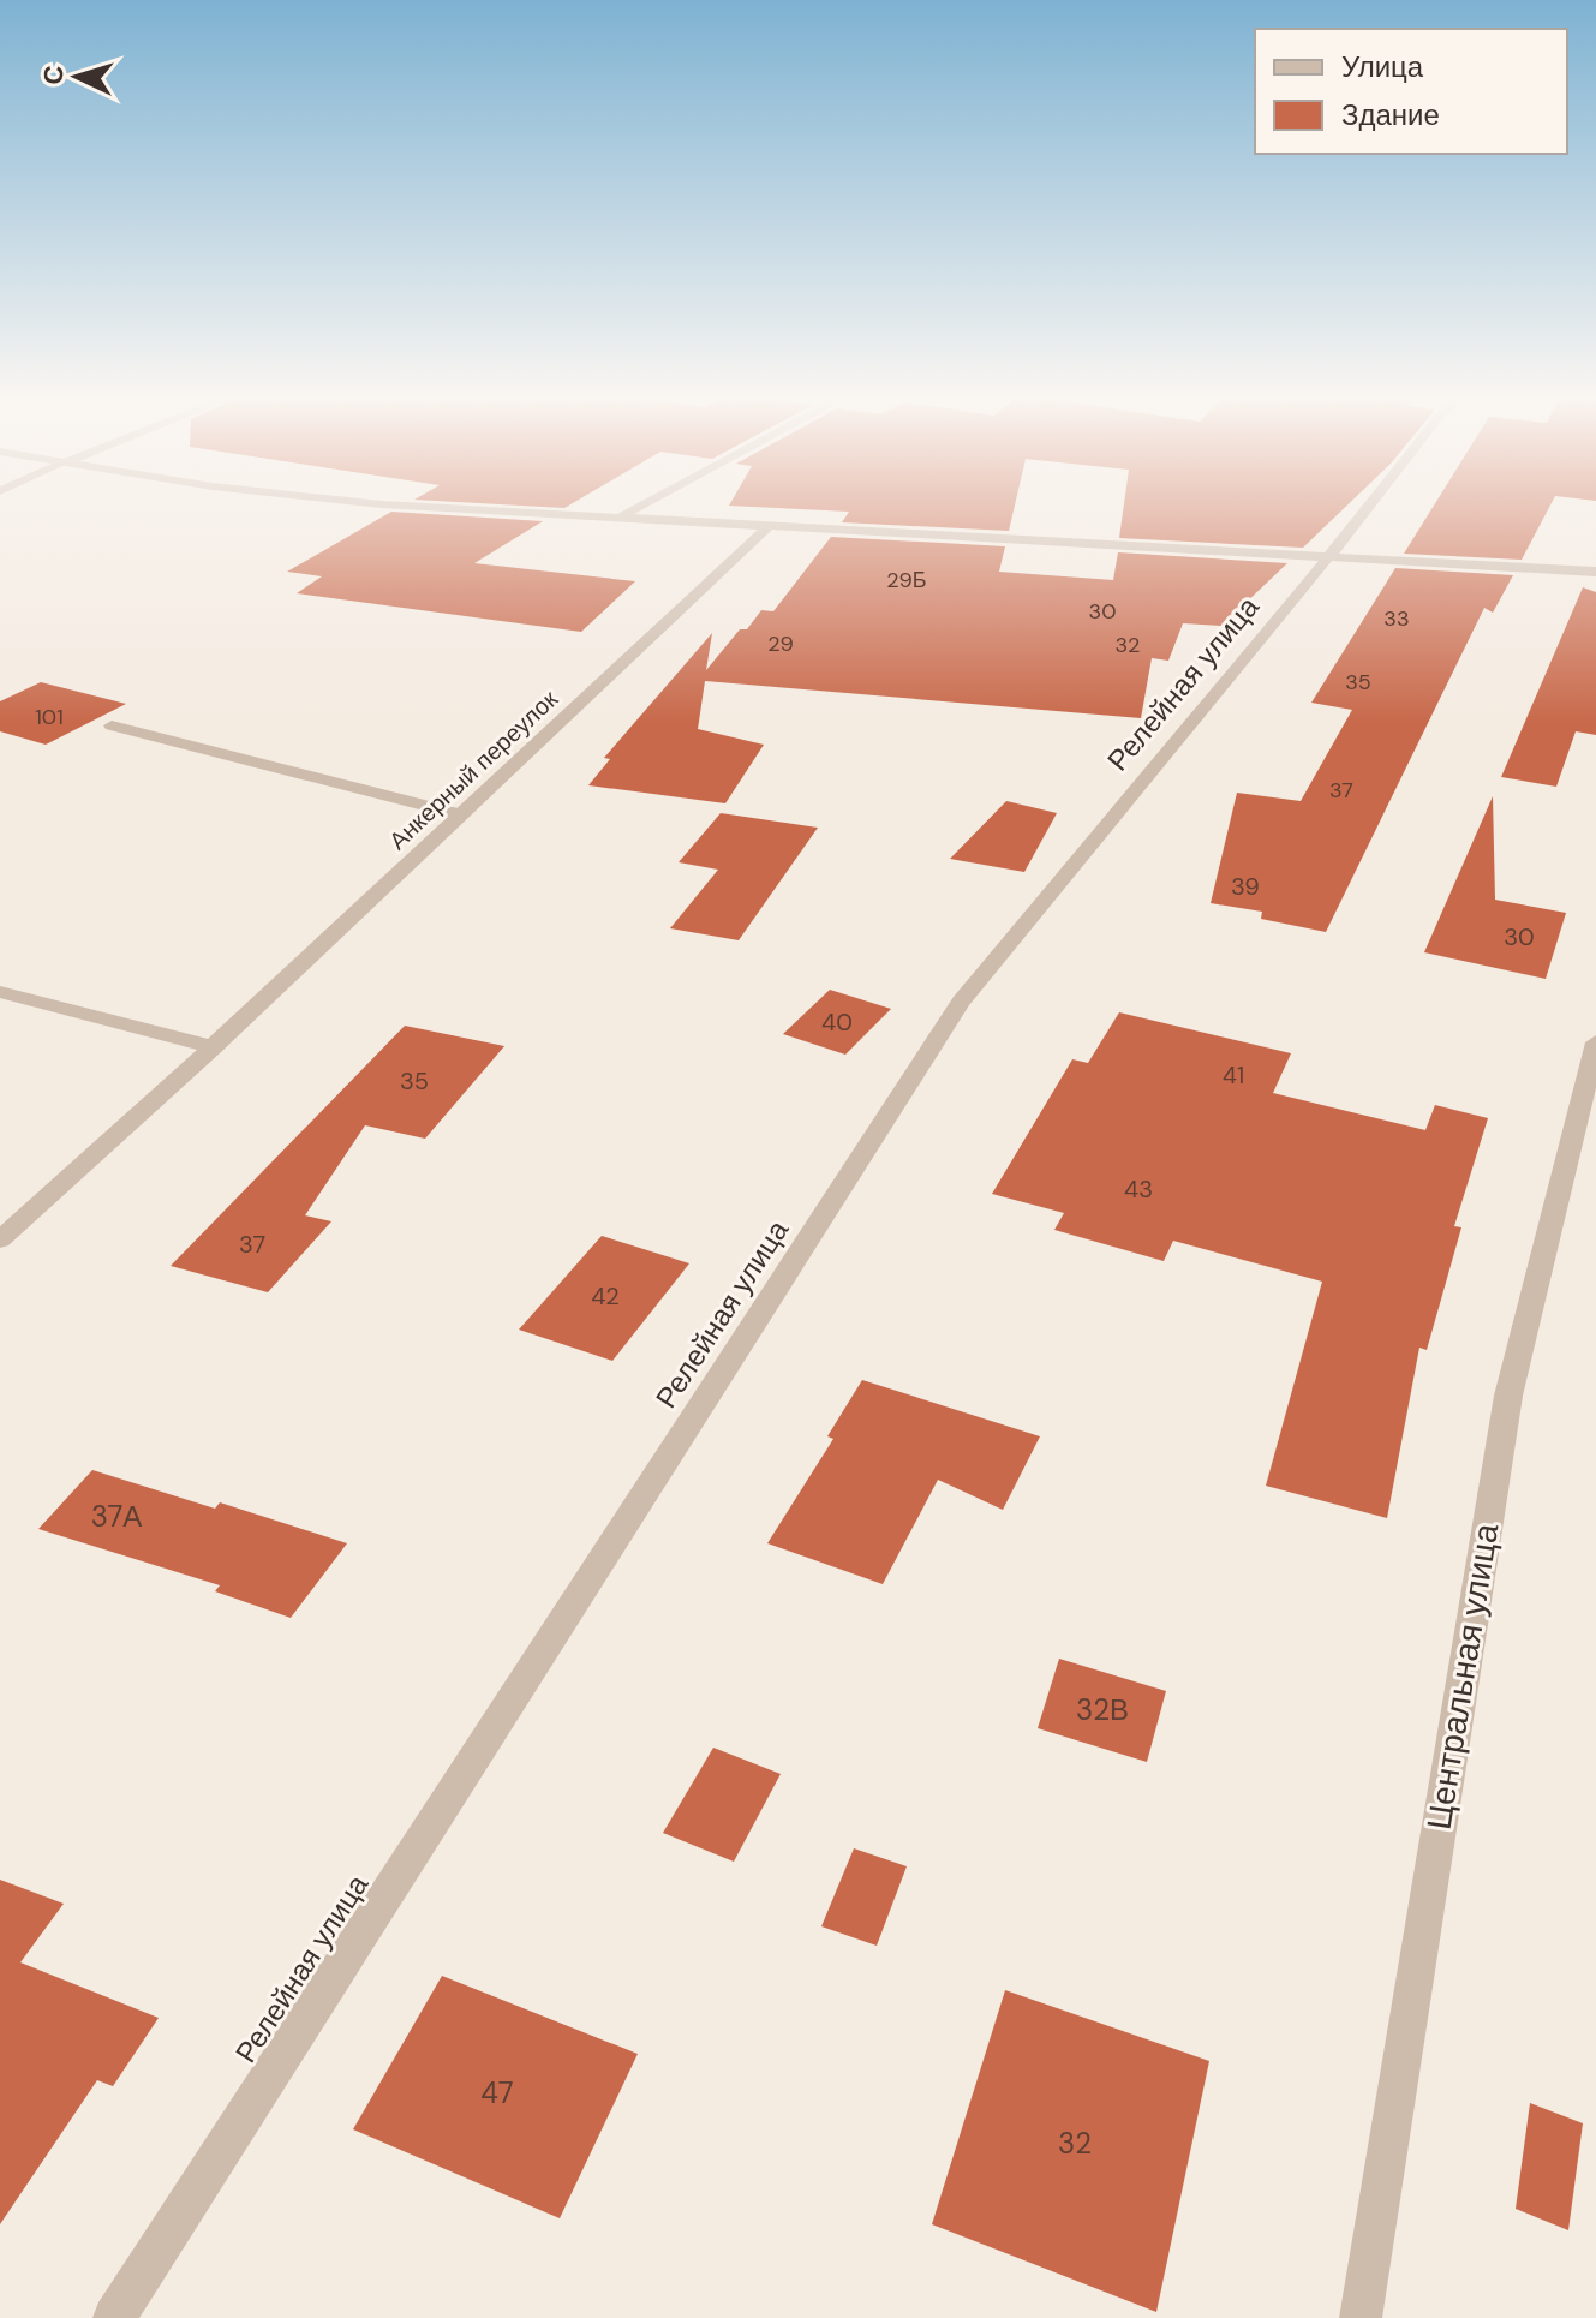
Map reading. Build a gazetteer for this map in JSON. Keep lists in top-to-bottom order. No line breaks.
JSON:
{"streets":{"street":["Релейная улица","Анкерный переулок","Центральная улица"]},"house_numbers":["29Б","30","33","29","32","35","101","37","39","30","40","41","35","43","37","42","37А","32В","47","32"],"legend":["Улица","Здание"],"north":"left"}
